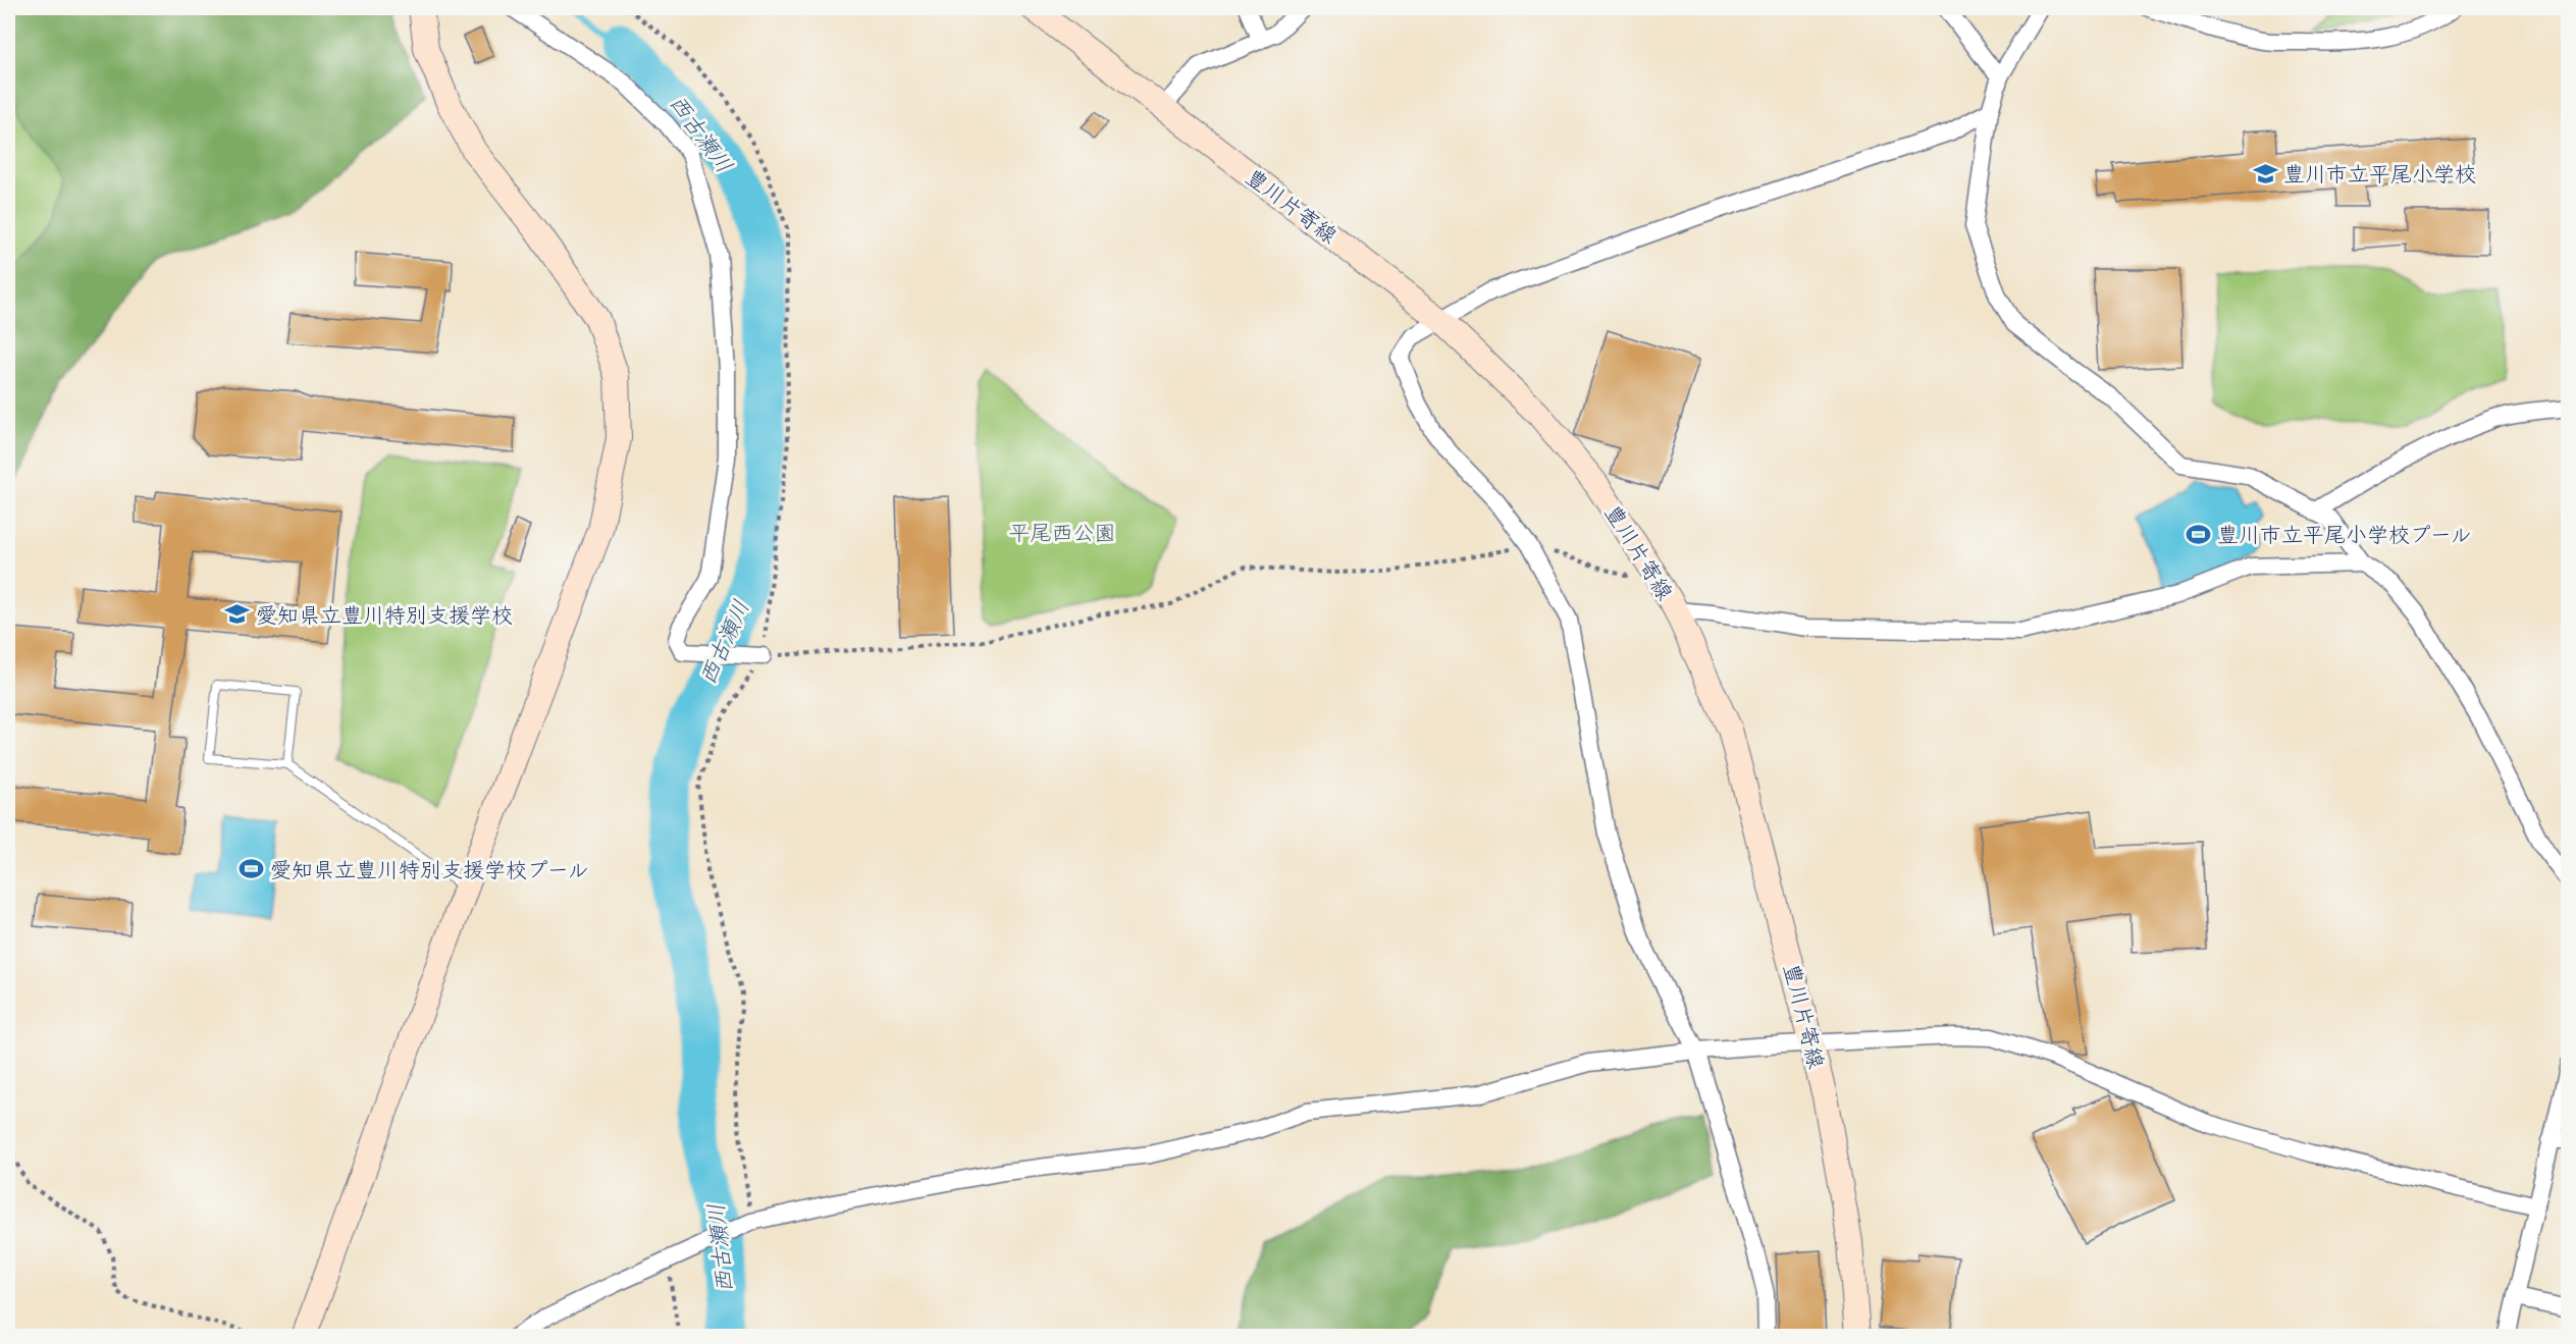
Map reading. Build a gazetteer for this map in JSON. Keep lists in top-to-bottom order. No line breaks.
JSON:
{"streets":{"main road":["豊川片寄線"]},"water":["西古瀬川"],"parks":["平尾西公園"],"places":{"school or university":["豊川市立平尾小学校","愛知県立豊川特別支援学校"],"sports":["豊川市立平尾小学校プール","愛知県立豊川特別支援学校プール"]}}
